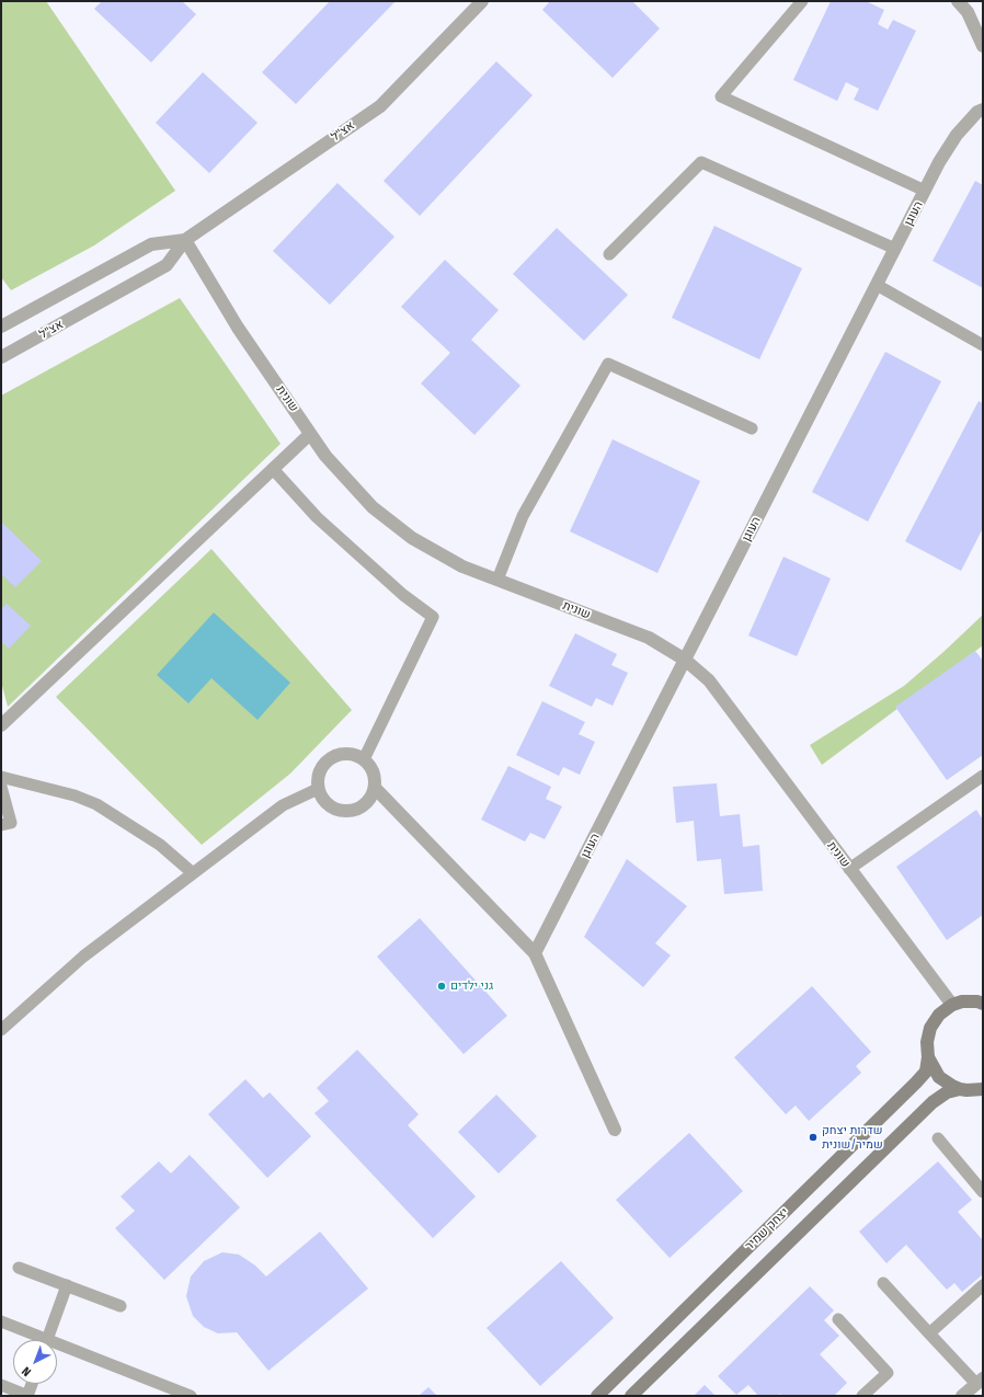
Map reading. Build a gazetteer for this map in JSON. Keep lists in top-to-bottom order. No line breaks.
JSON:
{"streets":{"street":["אצ\"ל","העוגן","שונית","יצחק שמיר"]},"crossings":[["אצ\"ל","שונית"],["העוגן","שונית"]],"places":["גני ילדים","שדרות יצחק שמיר/שונית"],"north":"bottom left"}
